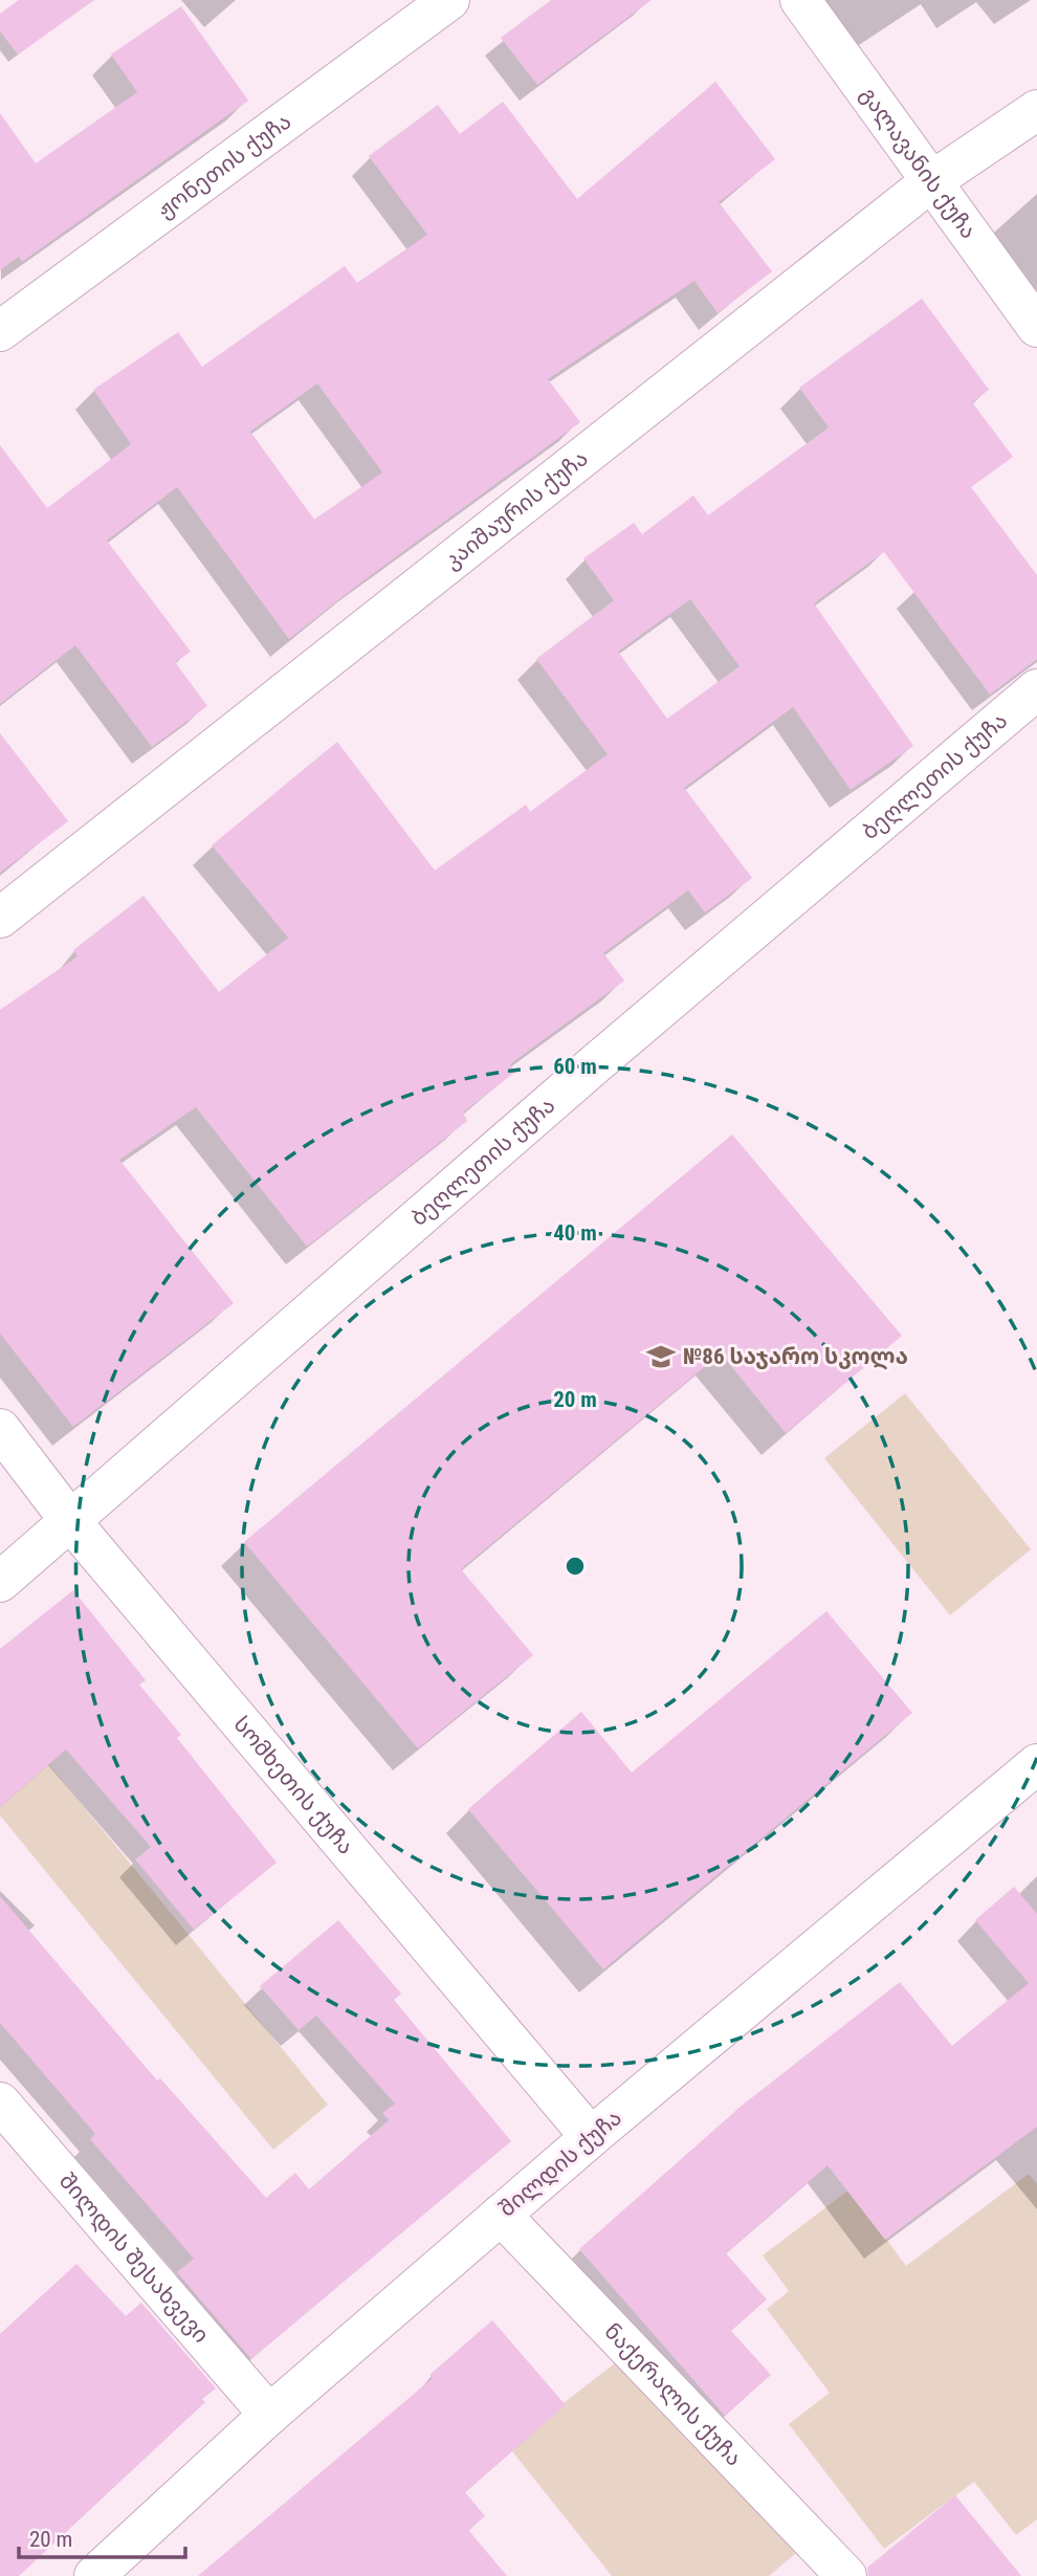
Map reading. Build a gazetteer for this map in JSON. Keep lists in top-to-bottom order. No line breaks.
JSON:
{"streets":{"street":["გალავანის ქუჩა","ჟონეთის ქუჩა","კაიშაურის ქუჩა","ბეღლეთის ქუჩა","სომხეთის ქუჩა","შილდის ქუჩა","შილდის შესახვევი","ნაქერალის ქუჩა"]},"crossings":[["გალავანის ქუჩა","კაიშაურის ქუჩა"],["ბეღლეთის ქუჩა","სომხეთის ქუჩა"],["სომხეთის ქუჩა","შილდის ქუჩა"],["შილდის ქუჩა","შილდის შესახვევი"],["შილდის ქუჩა","ნაქერალის ქუჩა"]],"places":{"school or university":["№86 საჯარო სკოლა"]},"scale_bar":"20 m","rings":["60 m","40 m","20 m"]}
